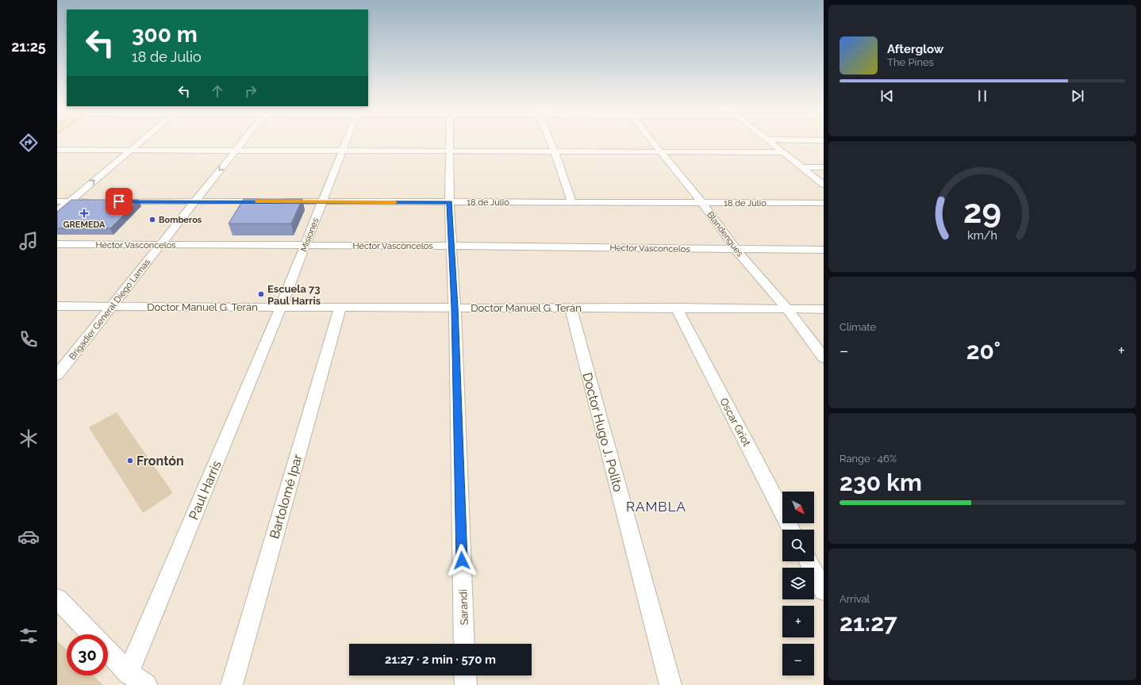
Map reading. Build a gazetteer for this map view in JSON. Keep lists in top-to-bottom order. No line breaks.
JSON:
{"streets":{"street":["18 de Julio","Blandengues","Misiones","Héctor Vasconcelos","Doctor Manuel G. Terán","Brigadier General Diego Lamas","Oscar Griot","Doctor Hugo J. Polito","Paul Harris","Bartolomé Ipar","Sarandí"]},"crossings":[["18 de Julio","Blandengues"],["18 de Julio","Misiones"],["18 de Julio","Sarandí"],["Blandengues","Héctor Vasconcelos"],["Blandengues","Doctor Manuel G. Terán"],["Misiones","Héctor Vasconcelos"],["Misiones","Doctor Manuel G. Terán"],["Misiones","Paul Harris"],["Héctor Vasconcelos","Brigadier General Diego Lamas"],["Héctor Vasconcelos","Sarandí"],["Doctor Manuel G. Terán","Brigadier General Diego Lamas"],["Doctor Manuel G. Terán","Oscar Griot"],["Doctor Manuel G. Terán","Doctor Hugo J. Polito"],["Doctor Manuel G. Terán","Paul Harris"],["Doctor Manuel G. Terán","Bartolomé Ipar"],["Doctor Manuel G. Terán","Sarandí"]],"districts":["RAMBLA"],"places":{"health":["GREMEDA"],"other":["Bomberos","Escuela 73 Paul Harris","Frontón"]},"north":"bottom right","page":{"tabs":"21:25","turn":["300 m","18 de Julio"],"song":["Afterglow","The Pines"],"tile":["Climate",["Range · 46%","230 km"],["Arrival","21:27"]],"heat":["−","20°","+"],"map_buttons":["+","−"],"limit":"30","trip":"21:27 · 2 min · 570 m","gauge":["29","km/h"]}}
